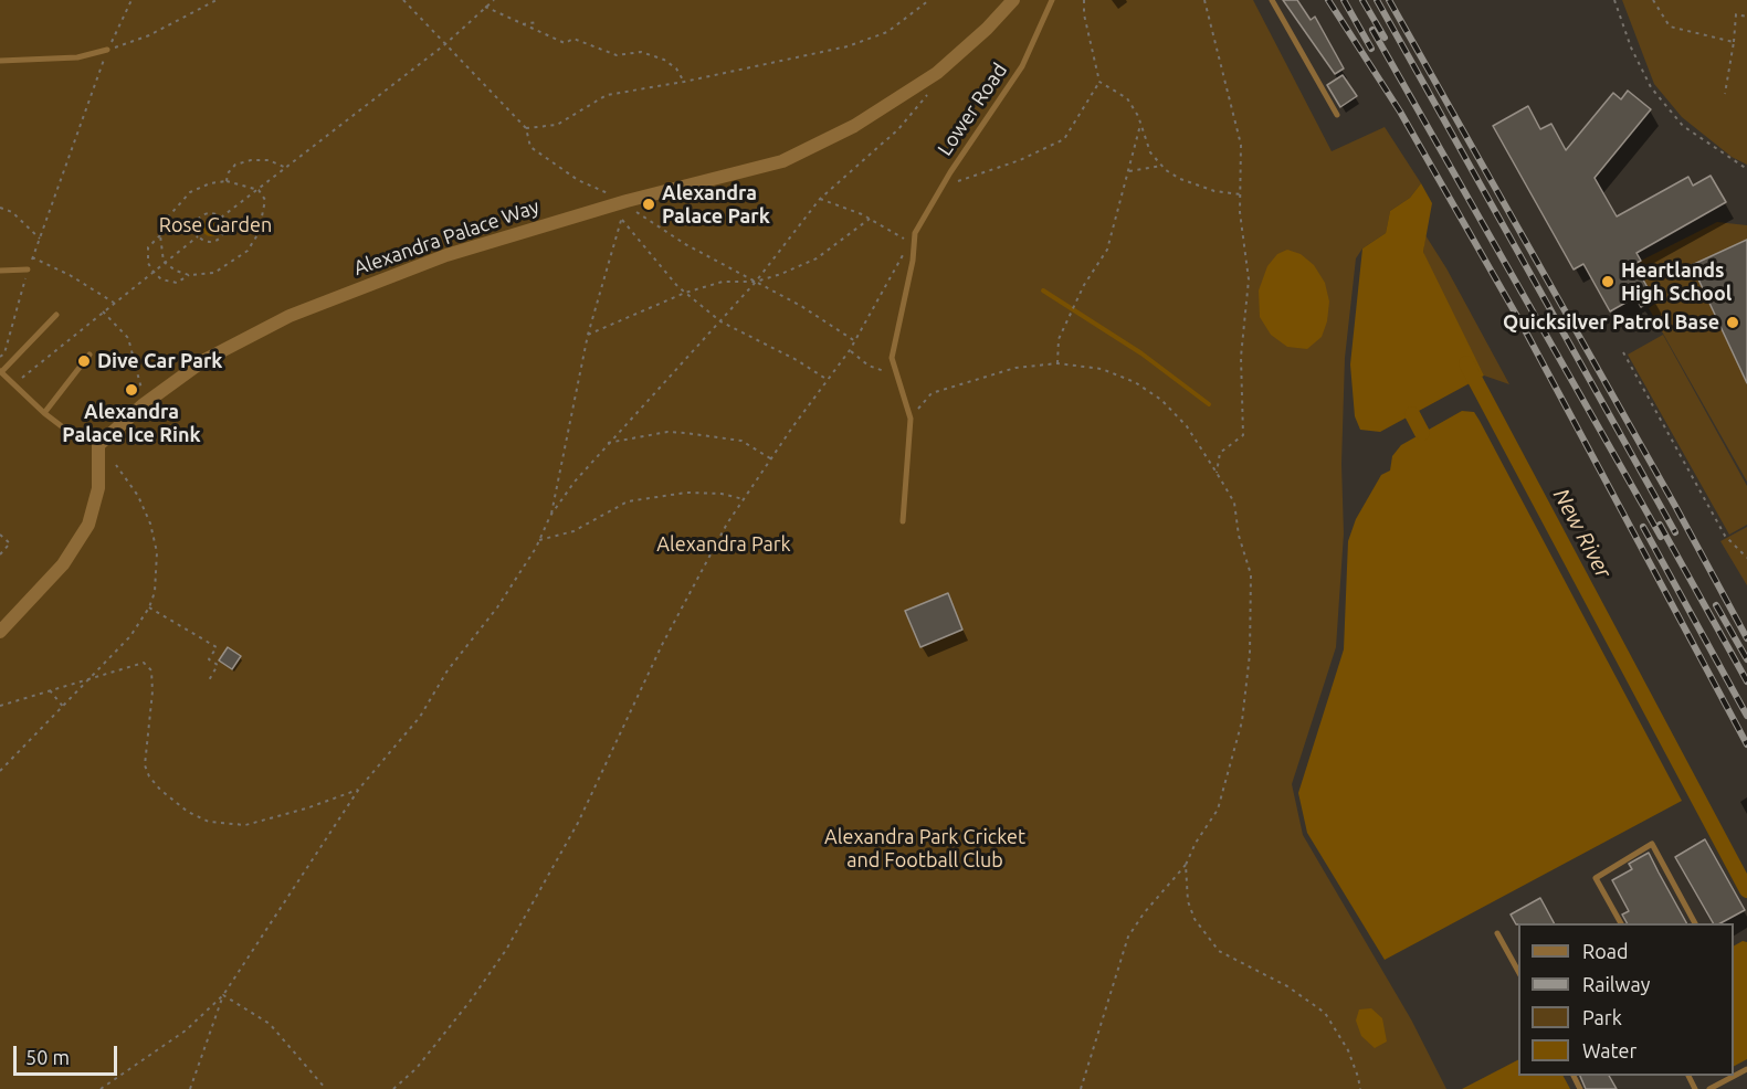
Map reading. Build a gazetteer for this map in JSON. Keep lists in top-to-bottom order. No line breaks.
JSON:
{"streets":{"street":["Alexandra Palace Way"],"lane":["Lower Road"]},"water":["New River"],"parks":["Rose Garden","Alexandra Park","Alexandra Park Cricket and Football Club"],"places":["Alexandra Palace Park","Heartlands High School","Quicksilver Patrol Base","Dive Car Park","Alexandra Palace Ice Rink"],"legend":["Road","Railway","Park","Water"],"scale_bar":"50 m"}
